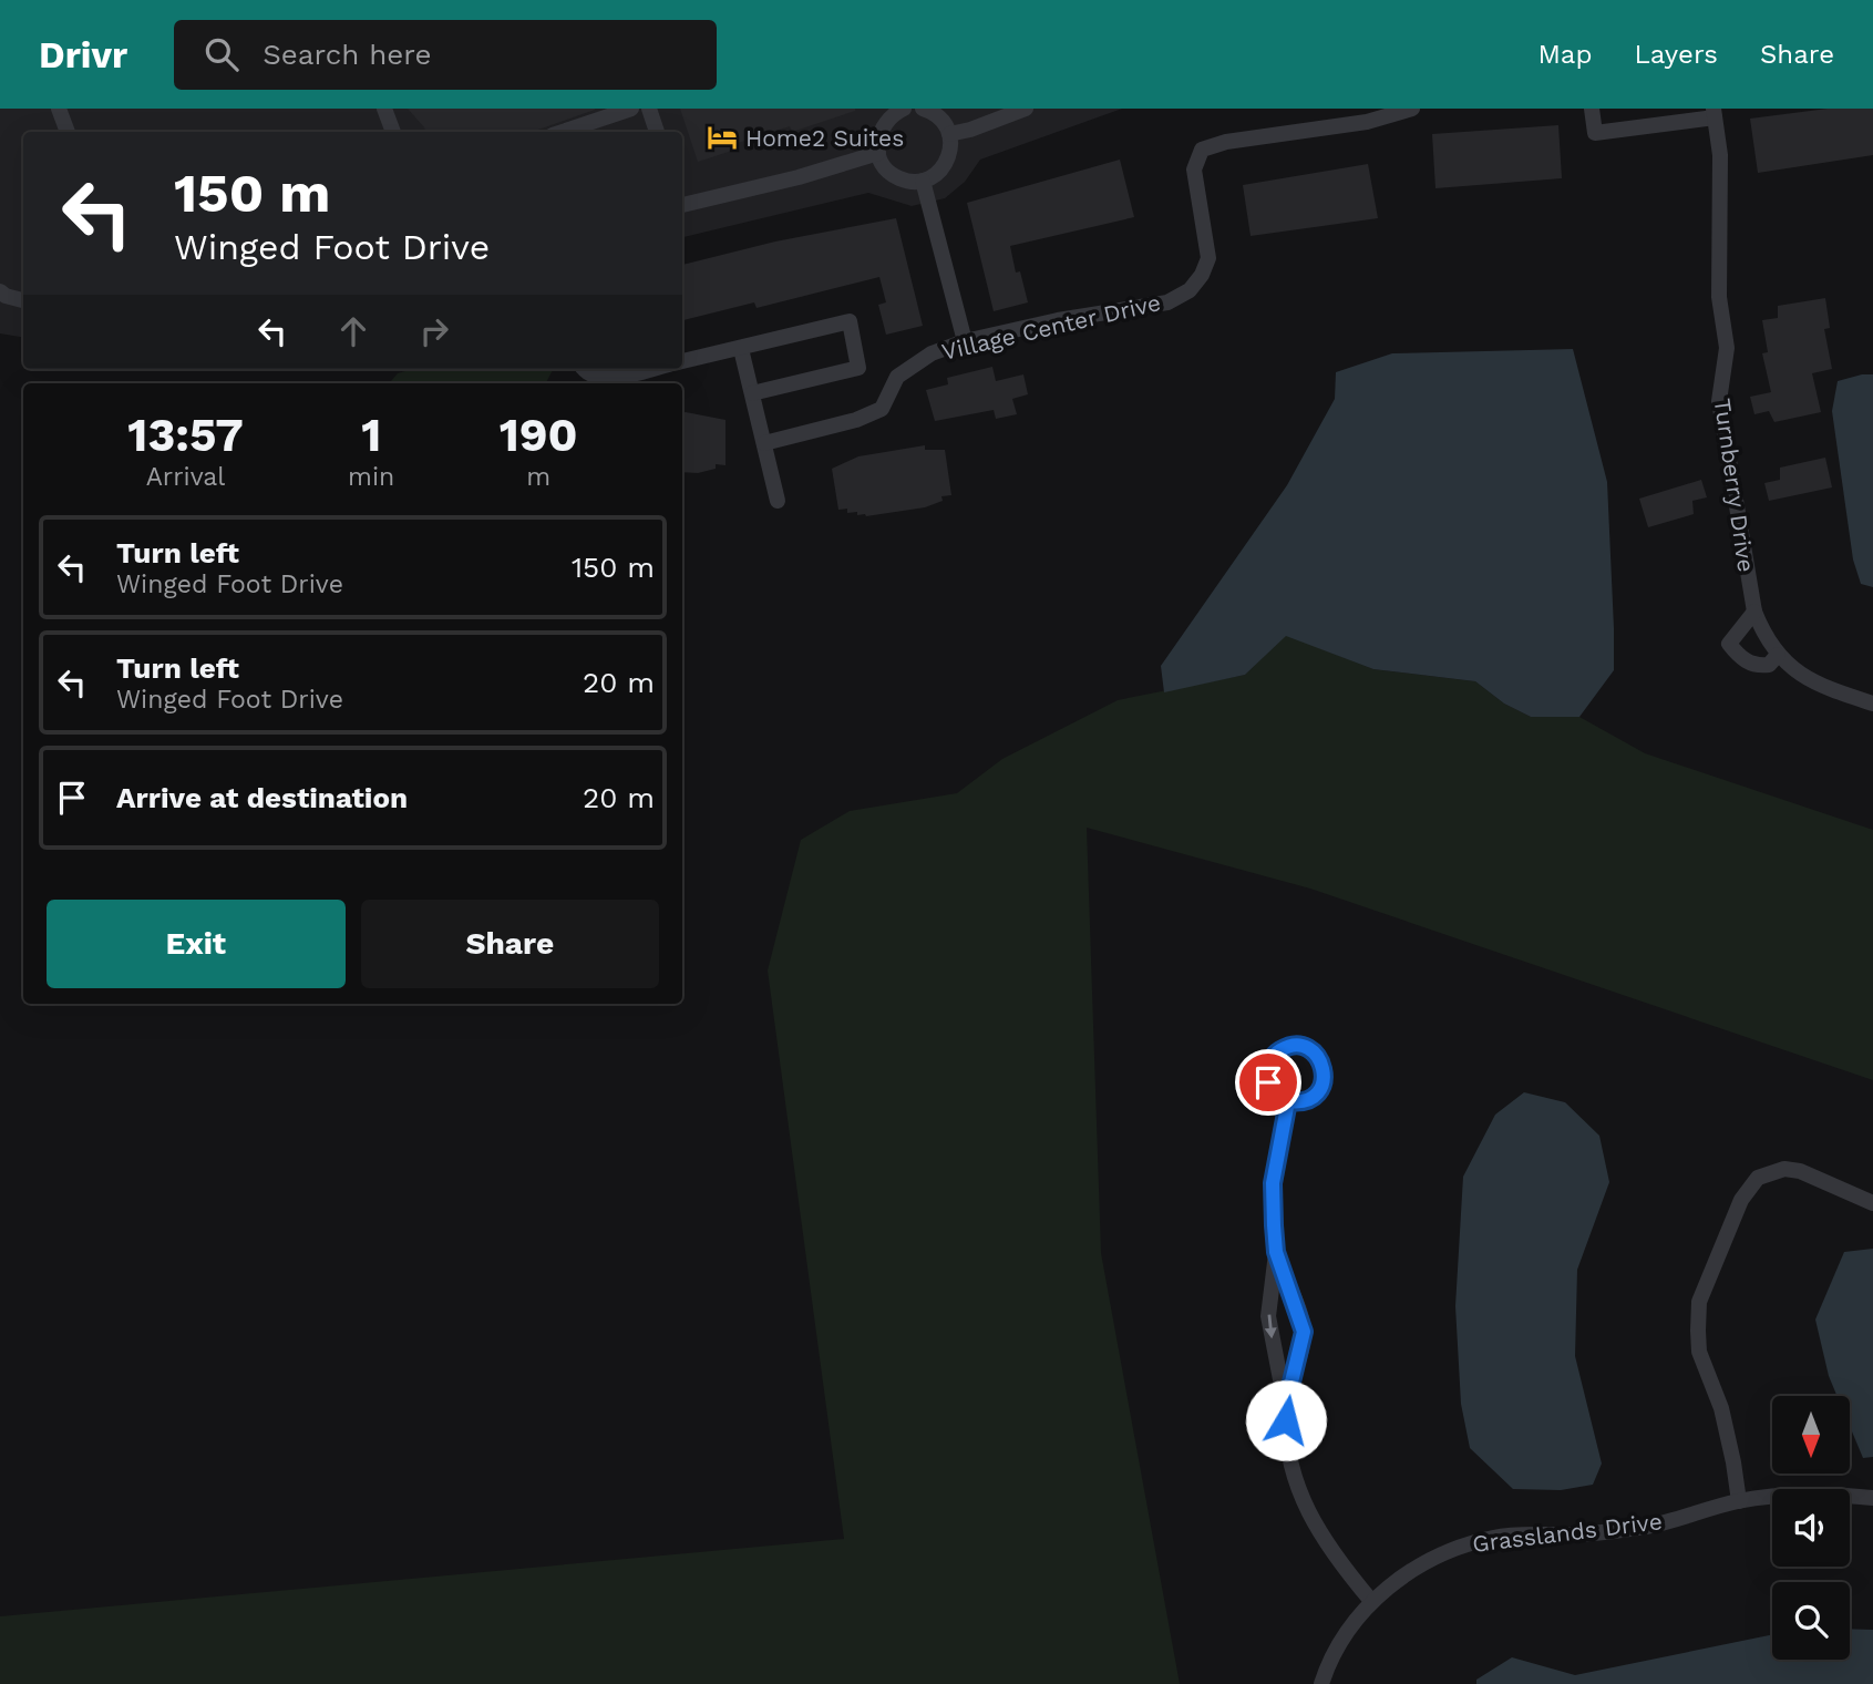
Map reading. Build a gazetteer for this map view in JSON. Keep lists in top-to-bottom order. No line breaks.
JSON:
{"streets":{"street":["Village Center Drive","Turnberry Drive","Grasslands Drive"]},"places":{"hotel":["Home2 Suites"]},"north":"bottom","page":{"header":"Drivr","search":"Search here","nav":["Map","Layers","Share"],"turn":["150 m","Winged Foot Drive"],"eta":["13:57","Arrival","1","min","190","m"],"list":[{"name":"Turn left","note":"Winged Foot Drive","value":"150 m"},{"name":"Turn left","note":"Winged Foot Drive","value":"20 m"},{"name":"Arrive at destination","value":"20 m"}],"buttons":["Exit","Share"]}}
